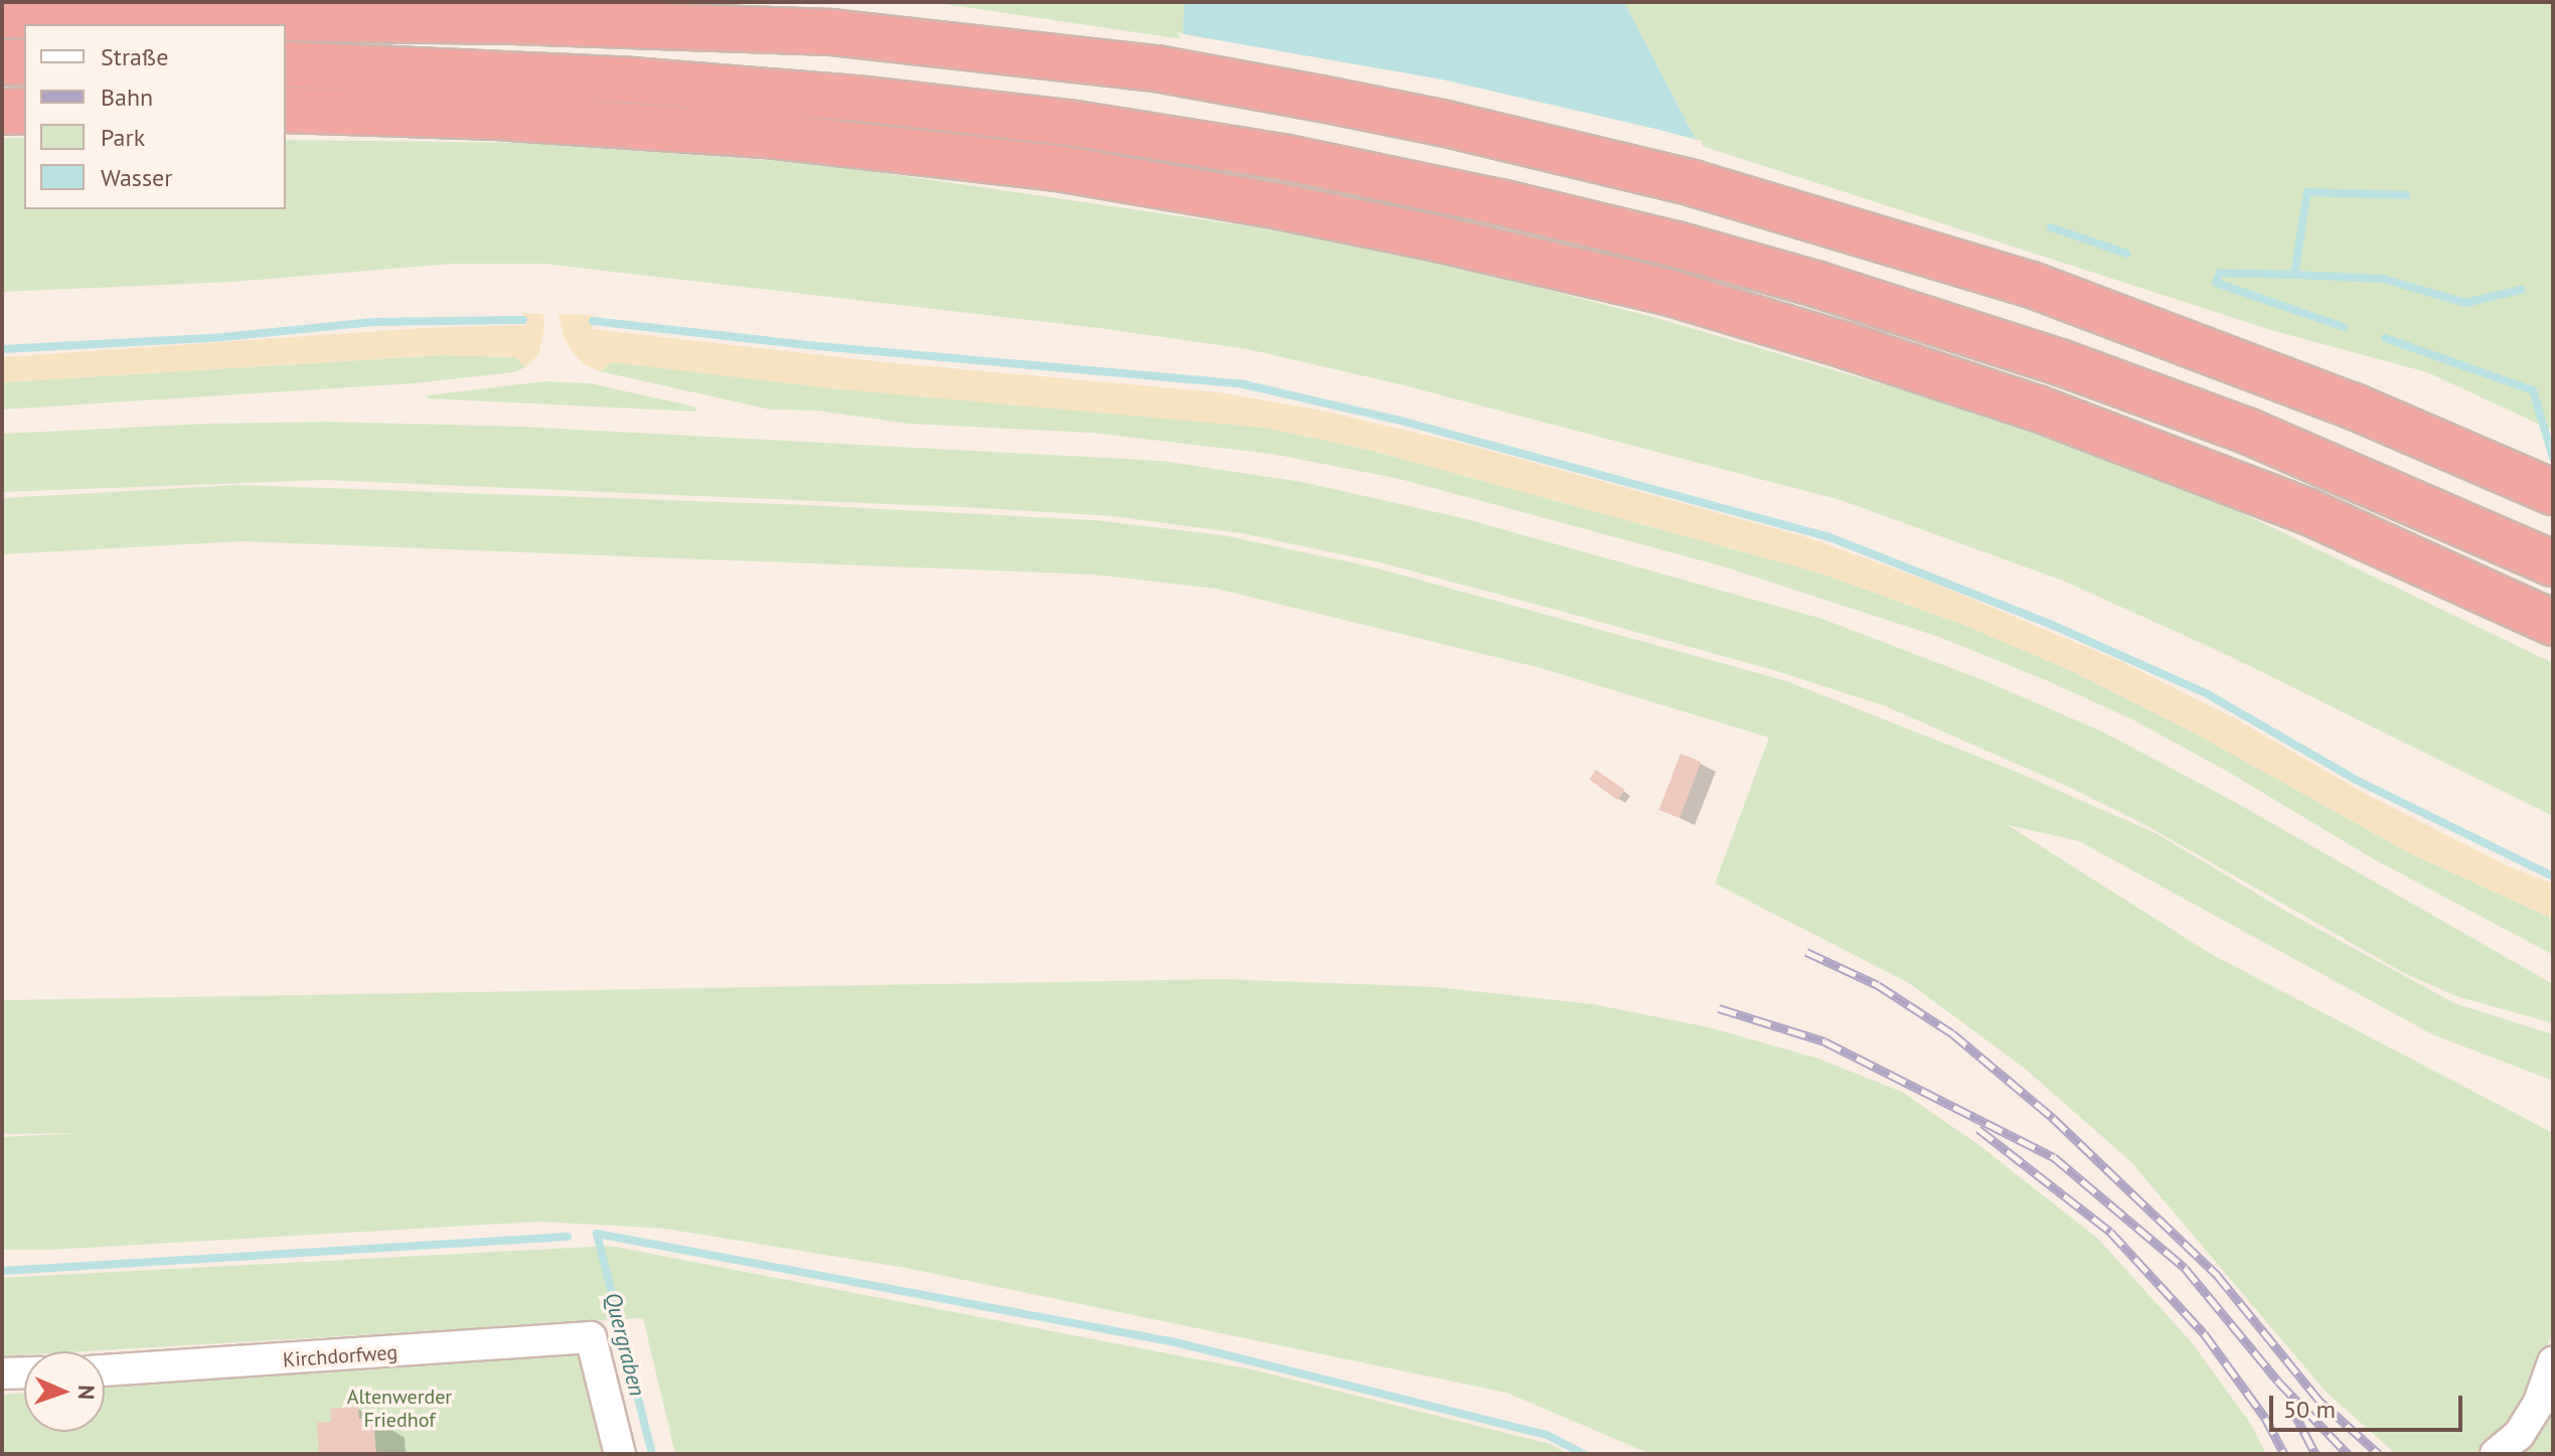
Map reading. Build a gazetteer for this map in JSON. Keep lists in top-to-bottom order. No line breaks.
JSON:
{"streets":{"street":["Kirchdorfweg"]},"water":["Quergraben"],"parks":["Altenwerder Friedhof"],"legend":["Straße","Bahn","Park","Wasser"],"scale_bar":"50 m","north":"right"}
